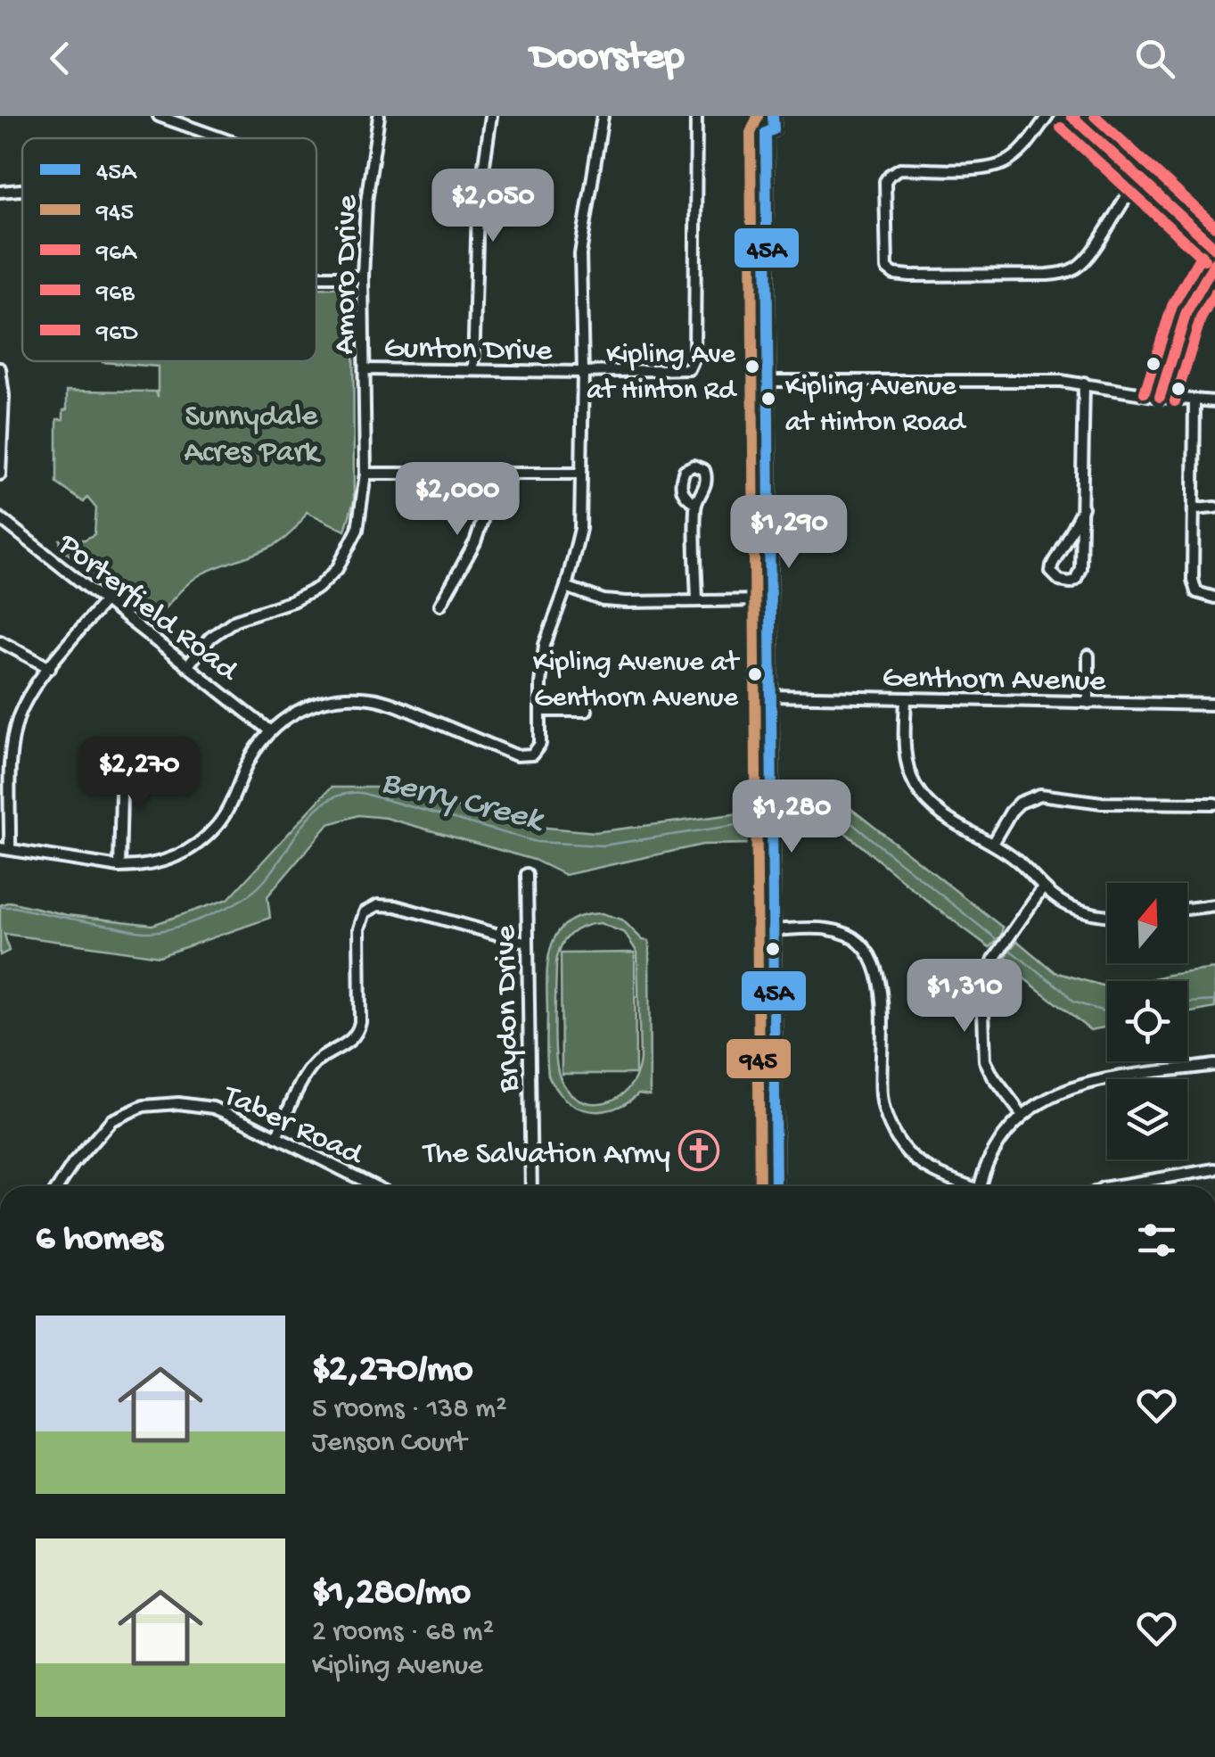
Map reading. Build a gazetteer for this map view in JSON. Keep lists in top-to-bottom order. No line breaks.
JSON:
{"streets":{"street":["Amoro Drive","Gunton Drive","Porterfield Road","Genthorn Avenue","Brydon Drive","Taber Road"]},"crossings":[["Amoro Drive","Gunton Drive"],["Amoro Drive","Porterfield Road"]],"water":["Berry Creek"],"parks":["Sunnydale Acres Park"],"places":{"other":["Kipling Ave at Hinton Rd","Kipling Avenue at Hinton Road","Kipling Avenue at Genthorn Avenue"],"church":["The Salvation Army"]},"lines":["transit line 45A","transit line 96A","transit line 96D","transit line 945","transit line 96B"],"legend":["45A","945","96A","96B","96D"],"north":"top","page":{"header":"Doorstep","price":["$2,050","$2,000","$1,290","$2,270","$1,280","$1,310"],"heading":"6 homes","list":[{"name":"$2,270/mo","note":"5 rooms · 138 m² · Jenson Court"},{"name":"$1,280/mo","note":"2 rooms · 68 m² · Kipling Avenue"}]}}
